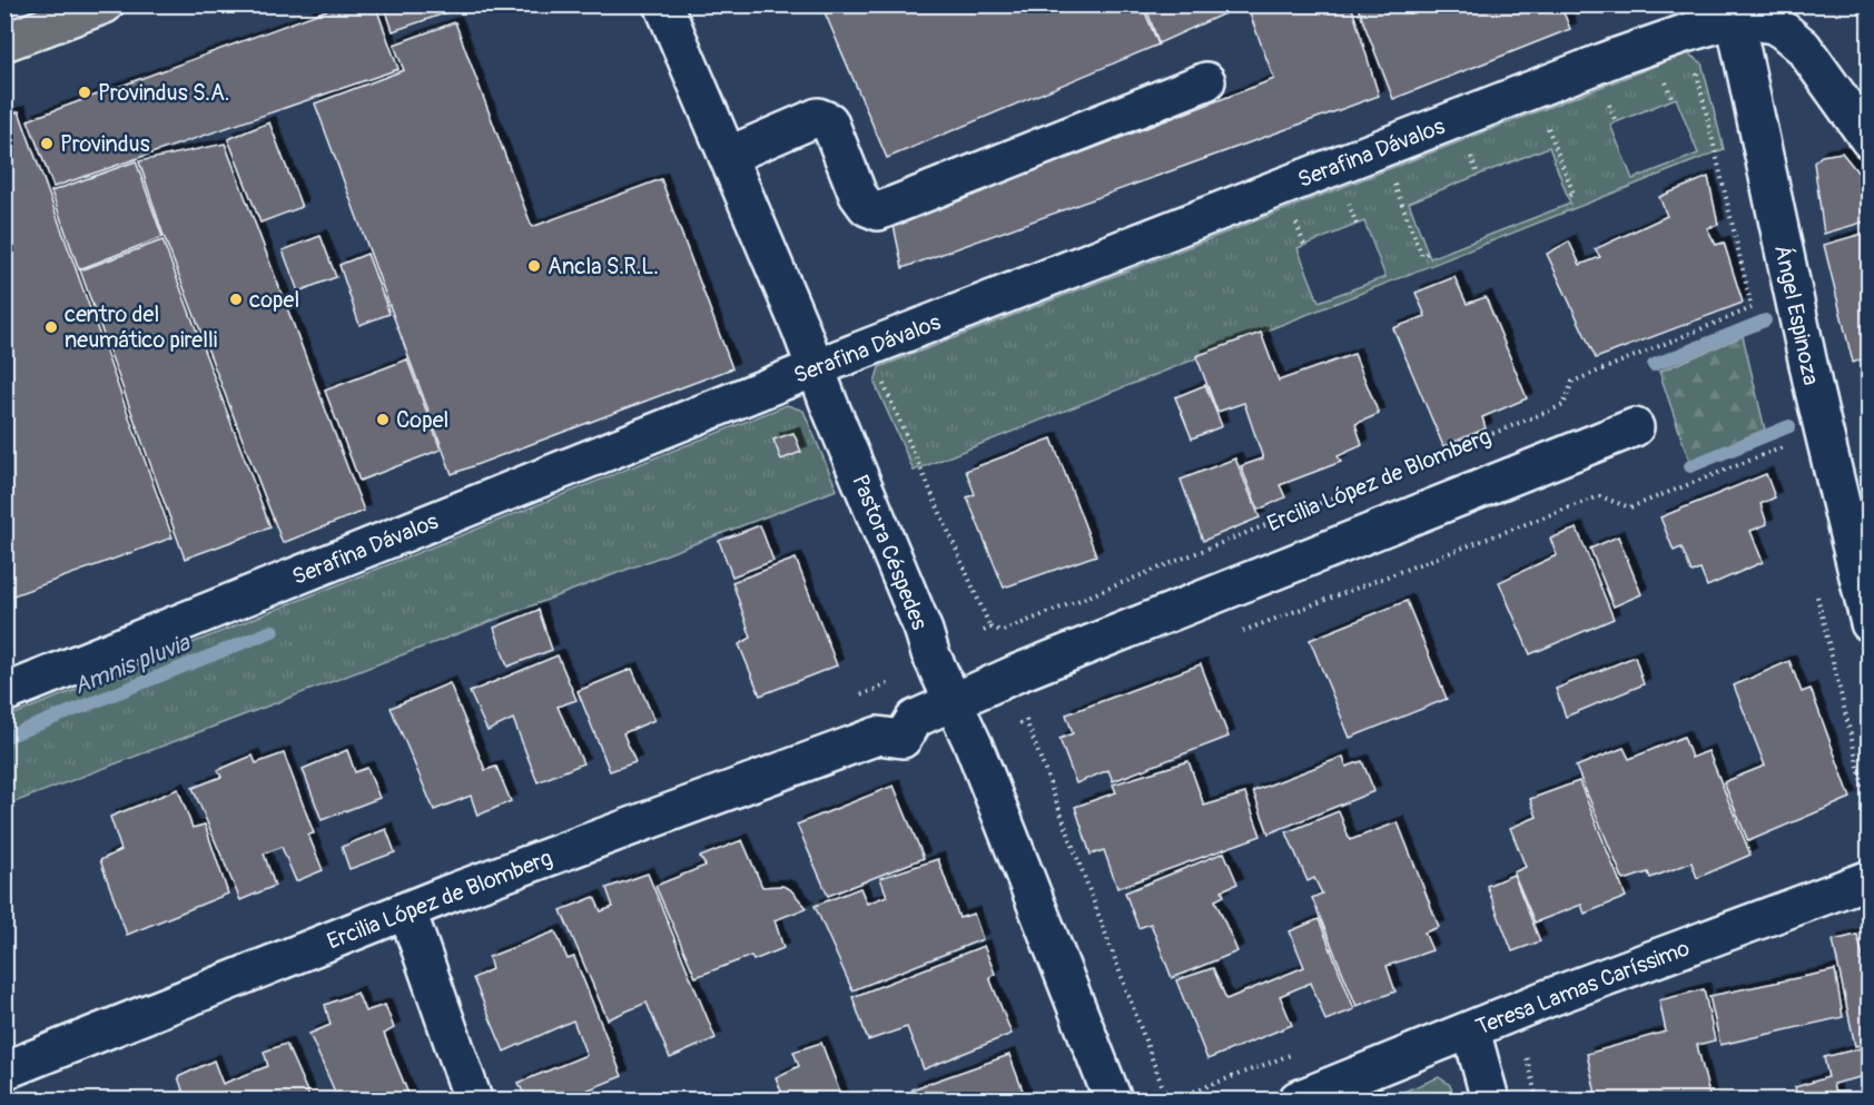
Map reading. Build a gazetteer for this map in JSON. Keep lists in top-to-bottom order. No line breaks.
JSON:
{"streets":{"street":["Serafina Dávalos","Ángel Espinoza","Ercilia López de Blomberg","Pastora Céspedes","Teresa Lamas Caríssimo"]},"crossings":[["Serafina Dávalos","Ángel Espinoza"],["Serafina Dávalos","Pastora Céspedes"],["Ercilia López de Blomberg","Pastora Céspedes"]],"water":["Amnis pluvia"],"places":["Provindus S.A.","Provindus","Ancla S.R.L.","copel","centro del neumático pirelli","Copel"]}
